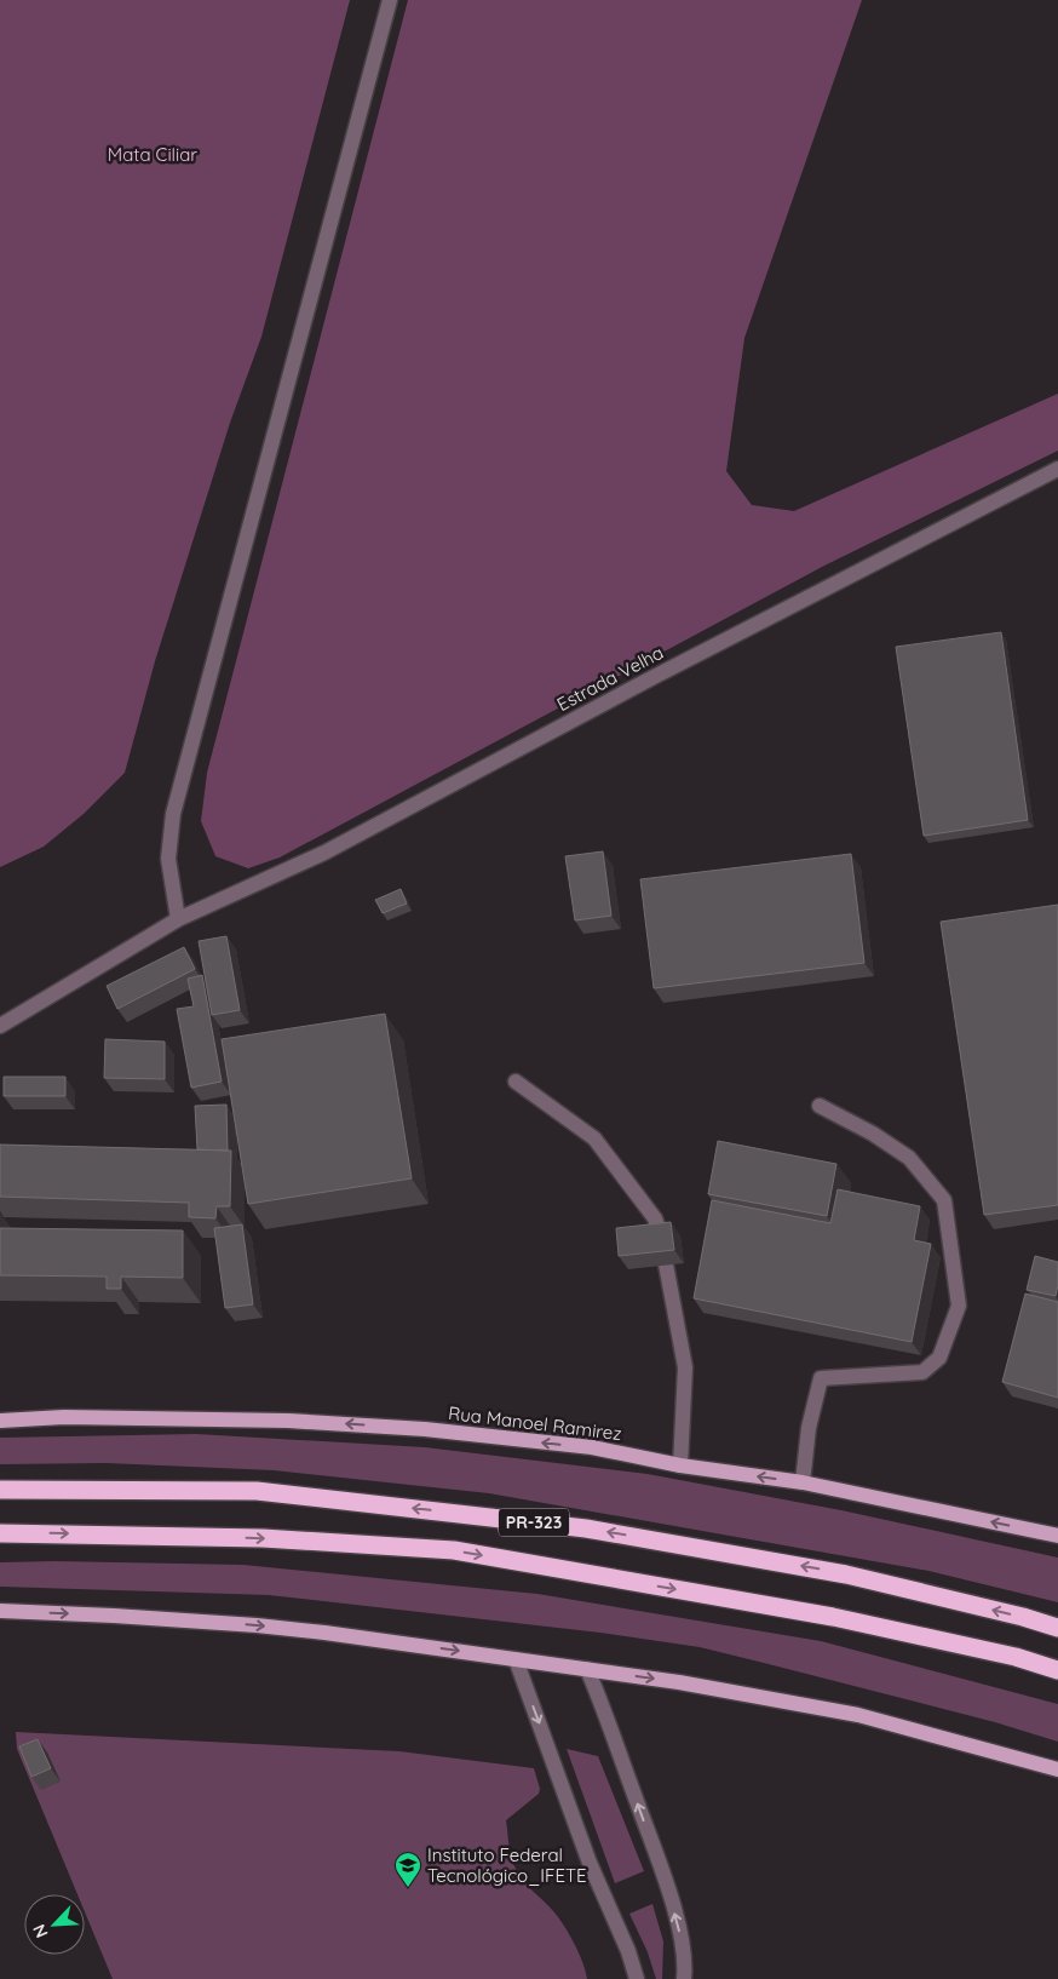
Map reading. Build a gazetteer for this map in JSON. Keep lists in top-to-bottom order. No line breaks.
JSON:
{"streets":{"highway":["PR-323"],"main road":["Rua Manoel Ramirez"],"street":["Estrada Velha"]},"one_way":["Rua Manoel Ramirez"],"parks":["Mata Ciliar"],"places":{"school or university":["Instituto Federal Tecnológico_IFETE"]},"north":"bottom left"}
